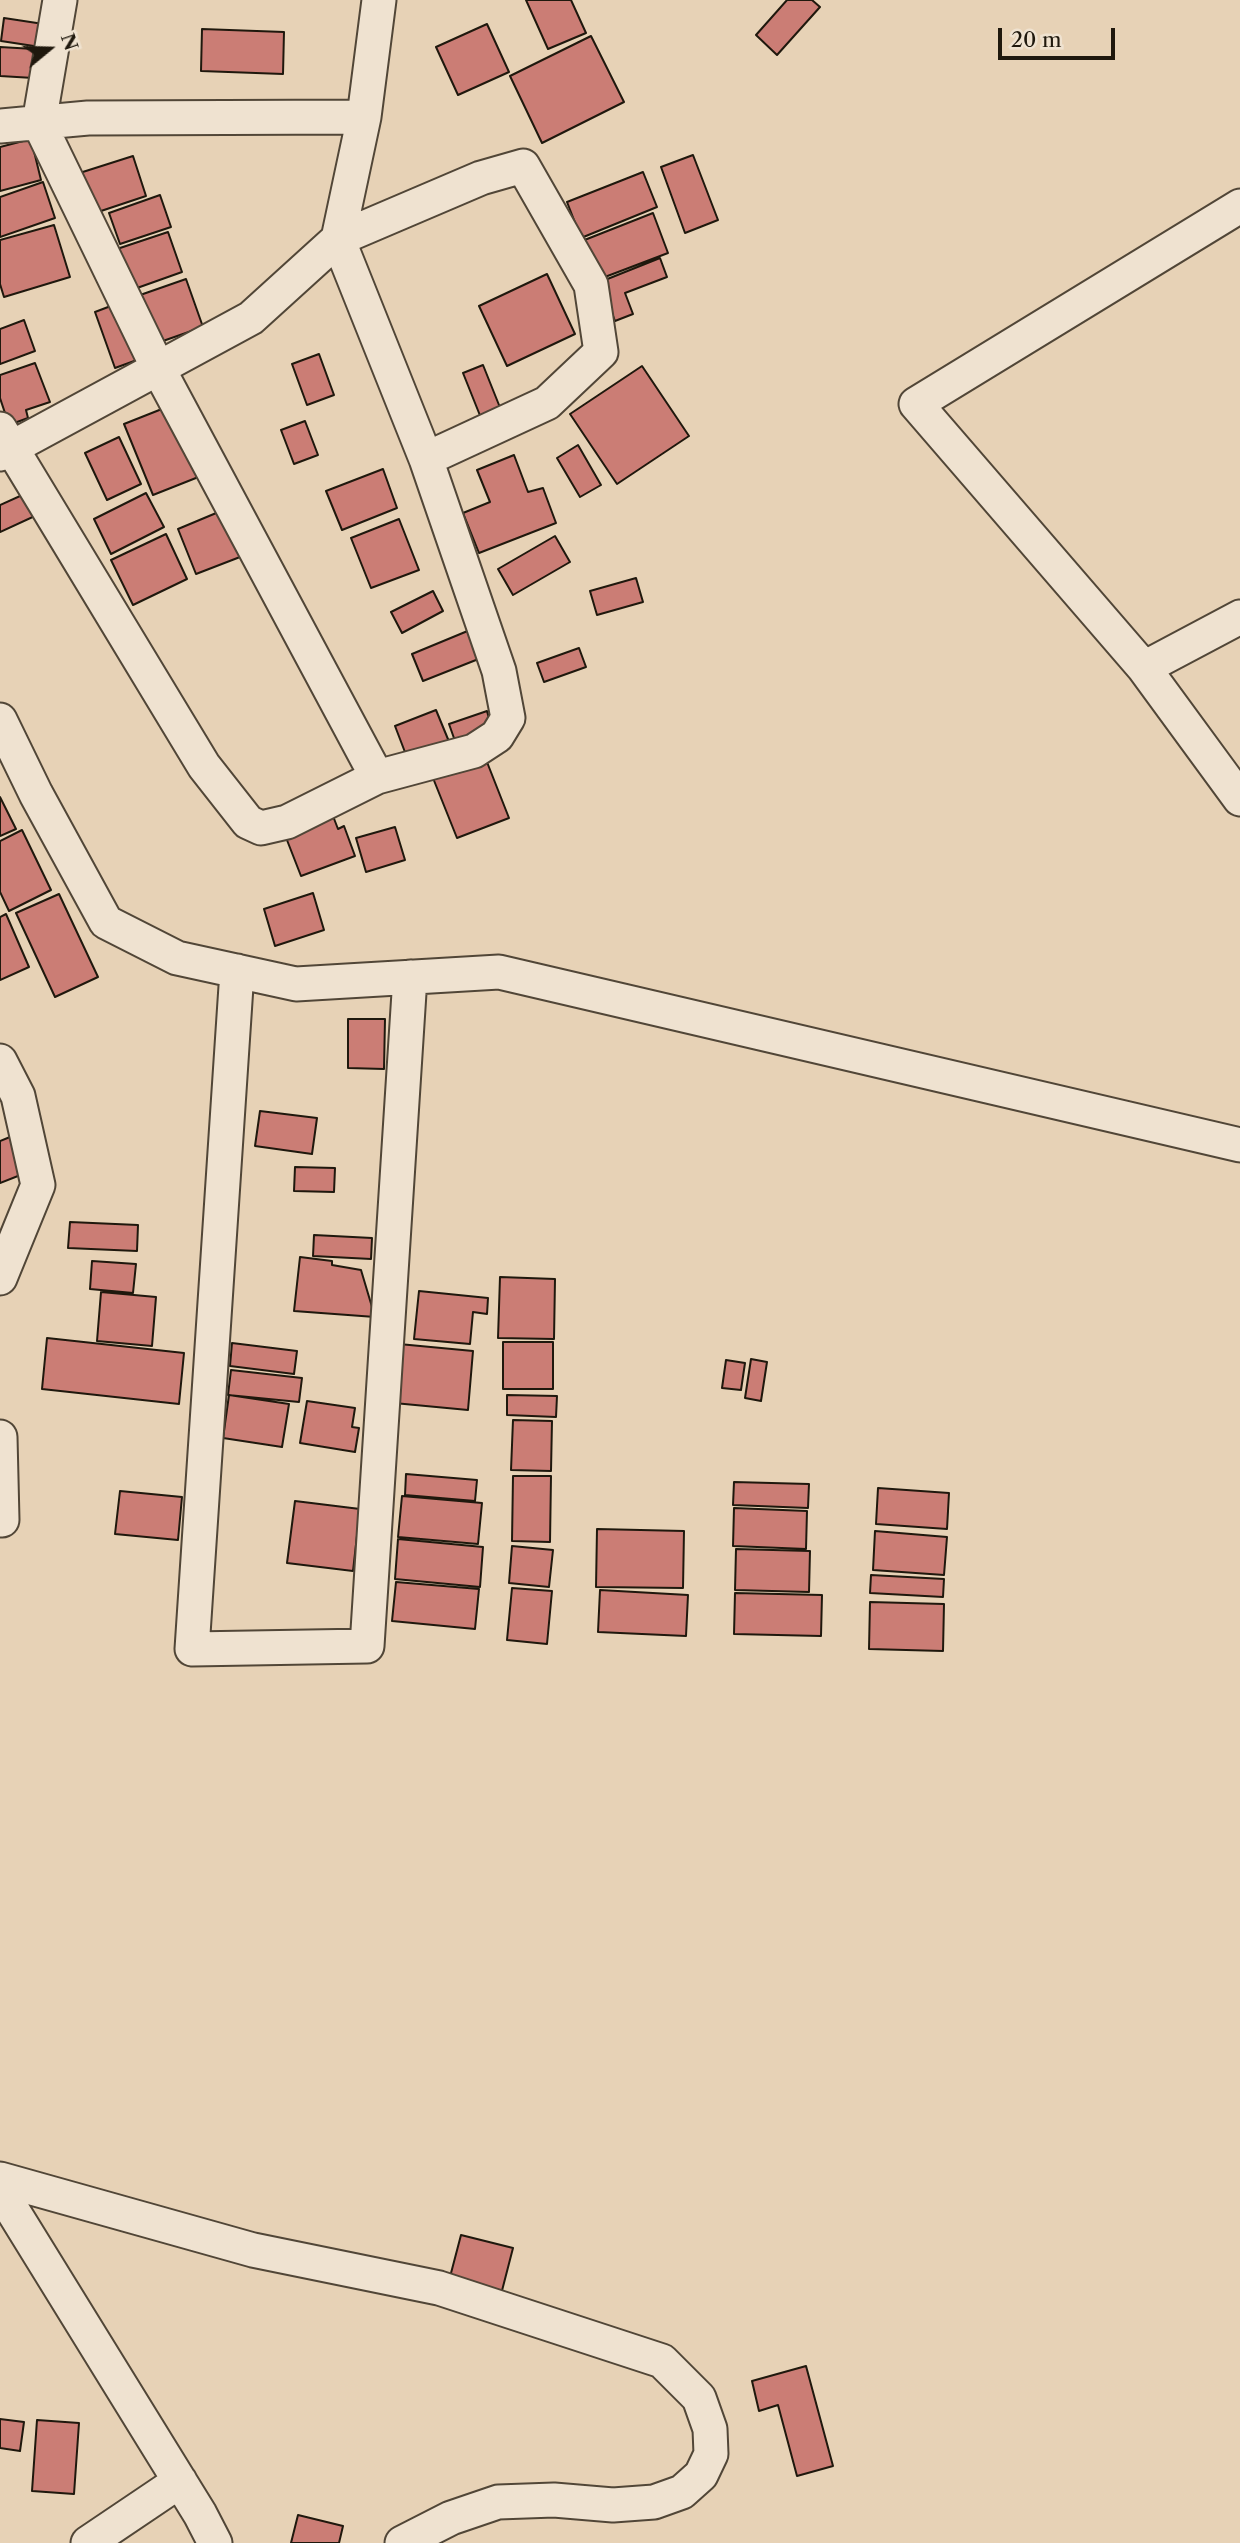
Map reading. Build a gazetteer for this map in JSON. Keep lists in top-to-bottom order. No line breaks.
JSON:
{"scale_bar":"20 m","north":"right"}
